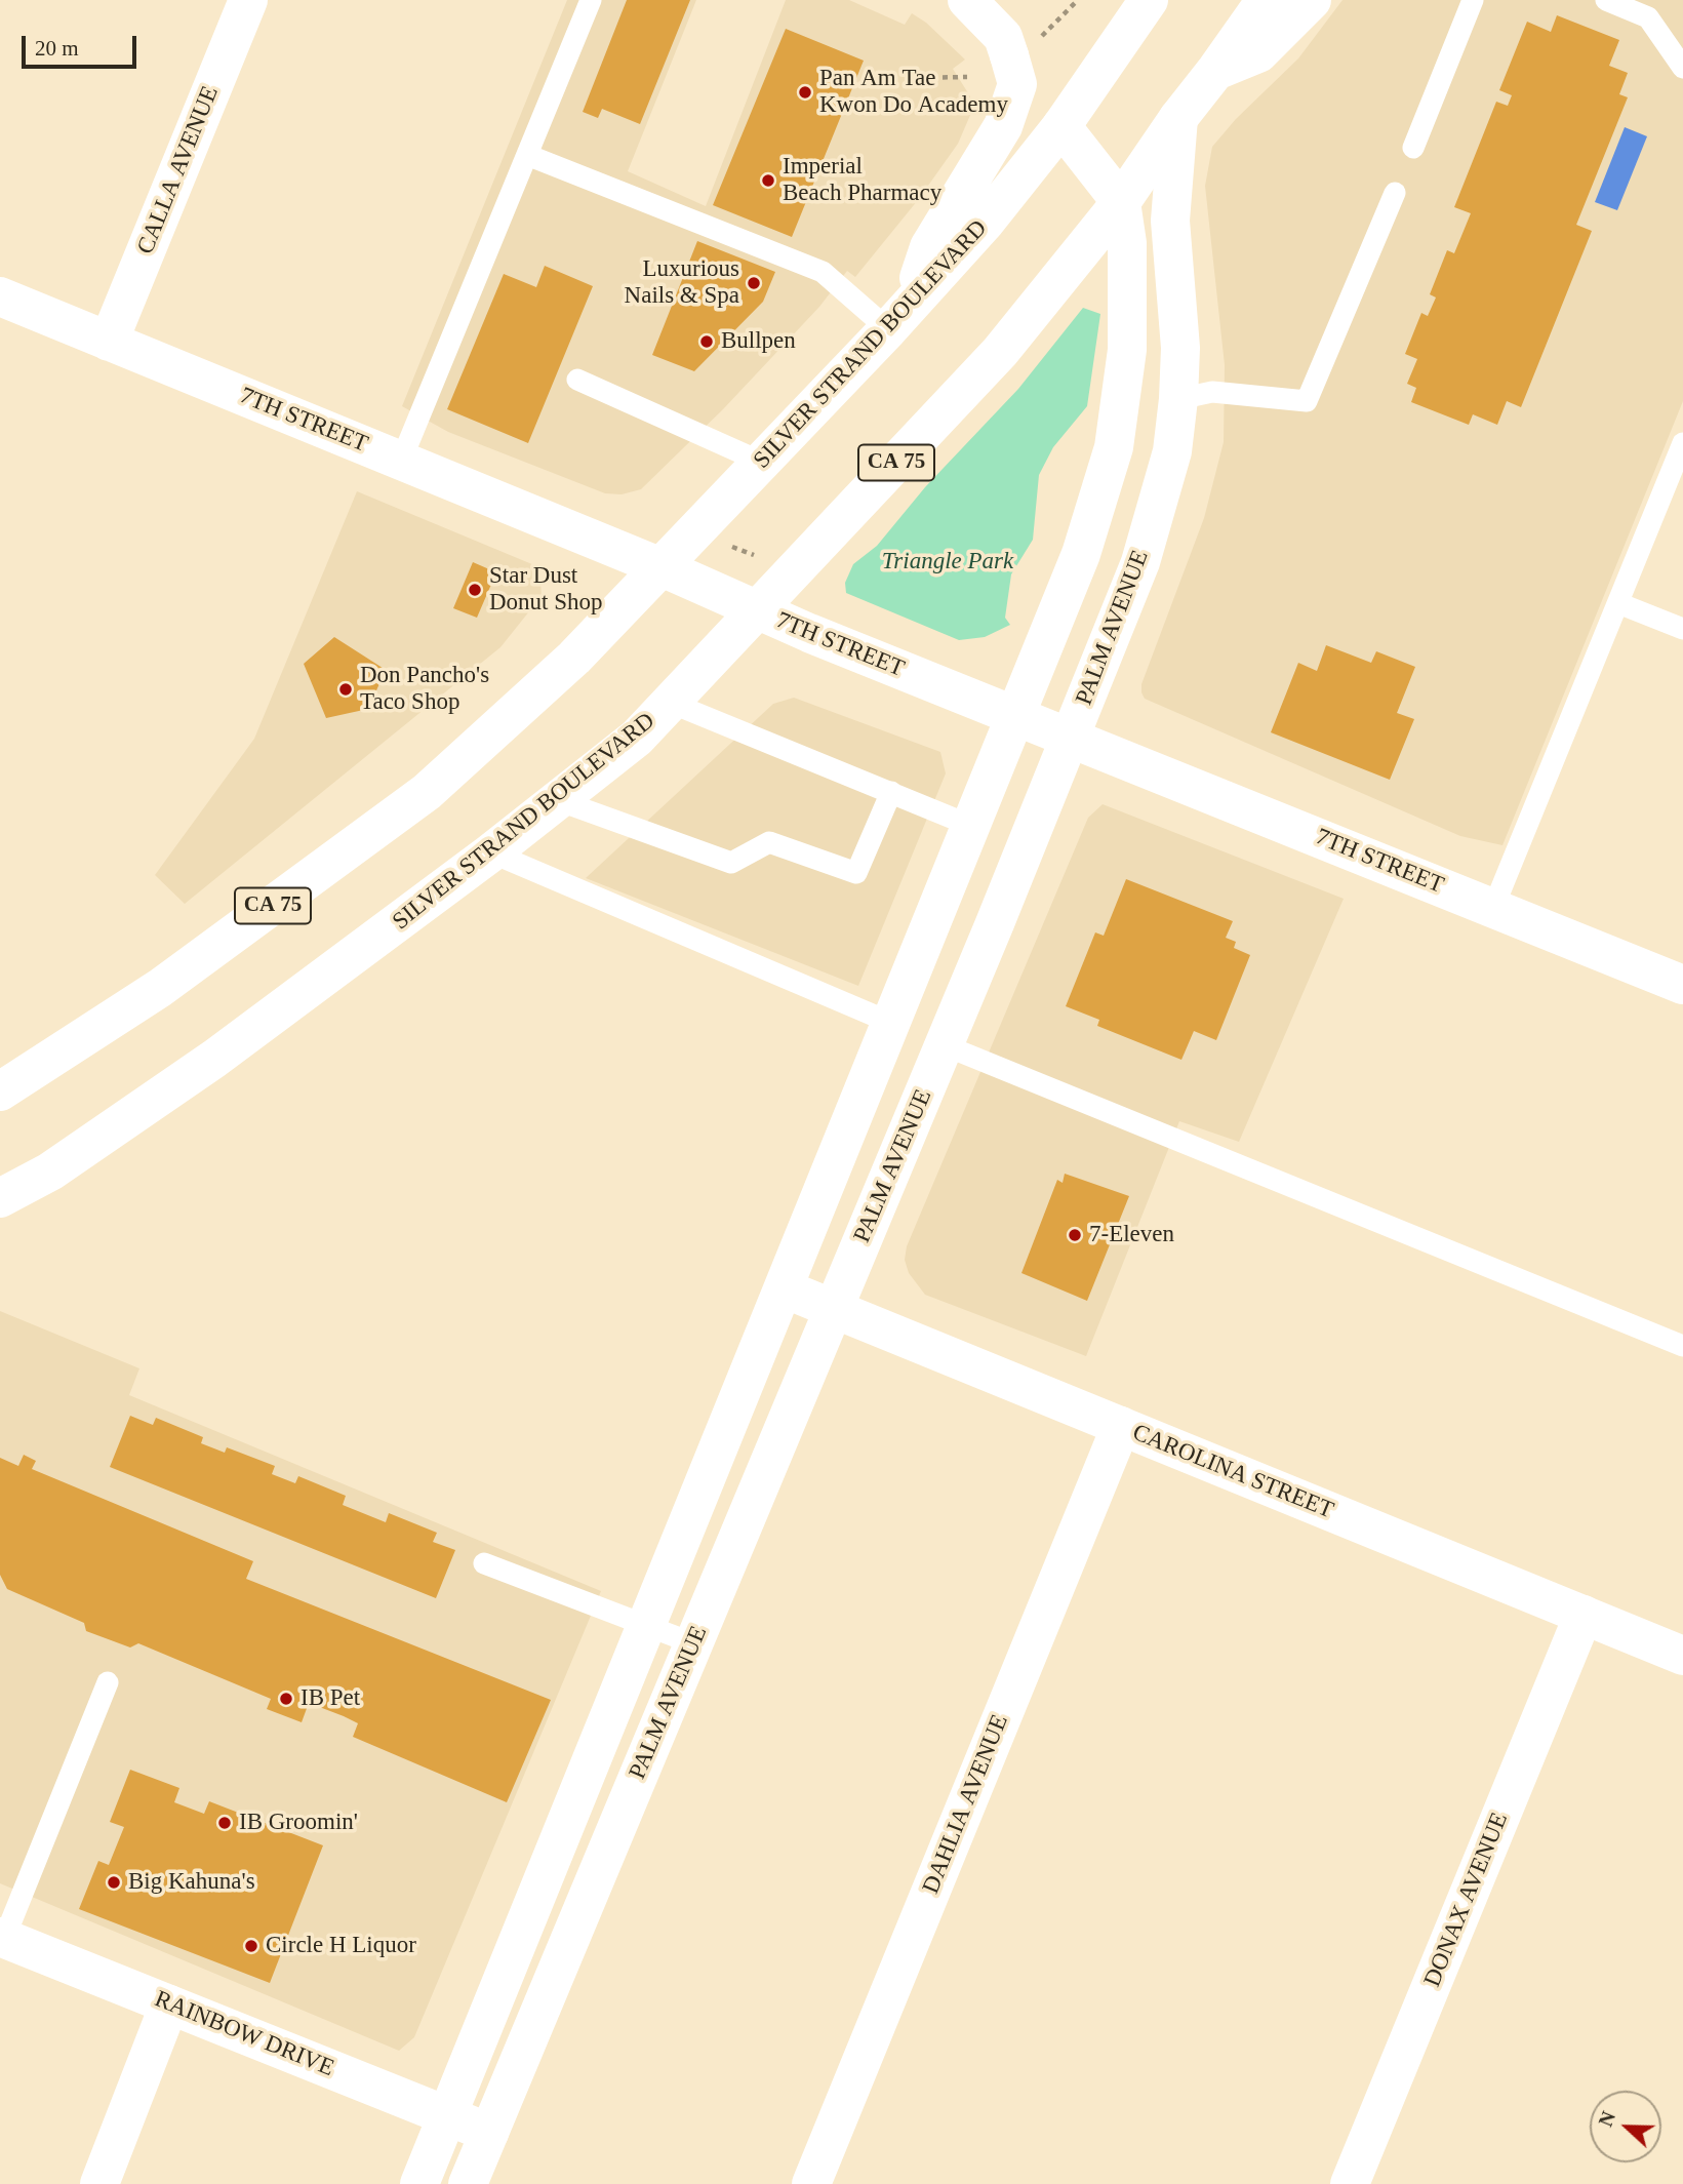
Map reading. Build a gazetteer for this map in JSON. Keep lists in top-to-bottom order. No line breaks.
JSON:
{"streets":{"main road":["CALLA AVENUE","SILVER STRAND BOULEVARD","7TH STREET","CA 75","PALM AVENUE","CAROLINA STREET","DAHLIA AVENUE","DONAX AVENUE","RAINBOW DRIVE"]},"crossings":[["CALLA AVENUE","7TH STREET"],["SILVER STRAND BOULEVARD","7TH STREET"],["SILVER STRAND BOULEVARD","CA 75"],["SILVER STRAND BOULEVARD","PALM AVENUE"],["7TH STREET","PALM AVENUE"],["CA 75","PALM AVENUE"],["PALM AVENUE","CAROLINA STREET"],["PALM AVENUE","RAINBOW DRIVE"],["CAROLINA STREET","DAHLIA AVENUE"],["CAROLINA STREET","DONAX AVENUE"]],"parks":["Triangle Park"],"places":["Pan Am Tae Kwon Do Academy","Imperial Beach Pharmacy","Luxurious Nails & Spa","Bullpen","Star Dust Donut Shop","Don Pancho's Taco Shop","7-Eleven","IB Pet","IB Groomin'","Big Kahuna's","Circle H Liquor"],"scale_bar":"20 m","north":"left"}
